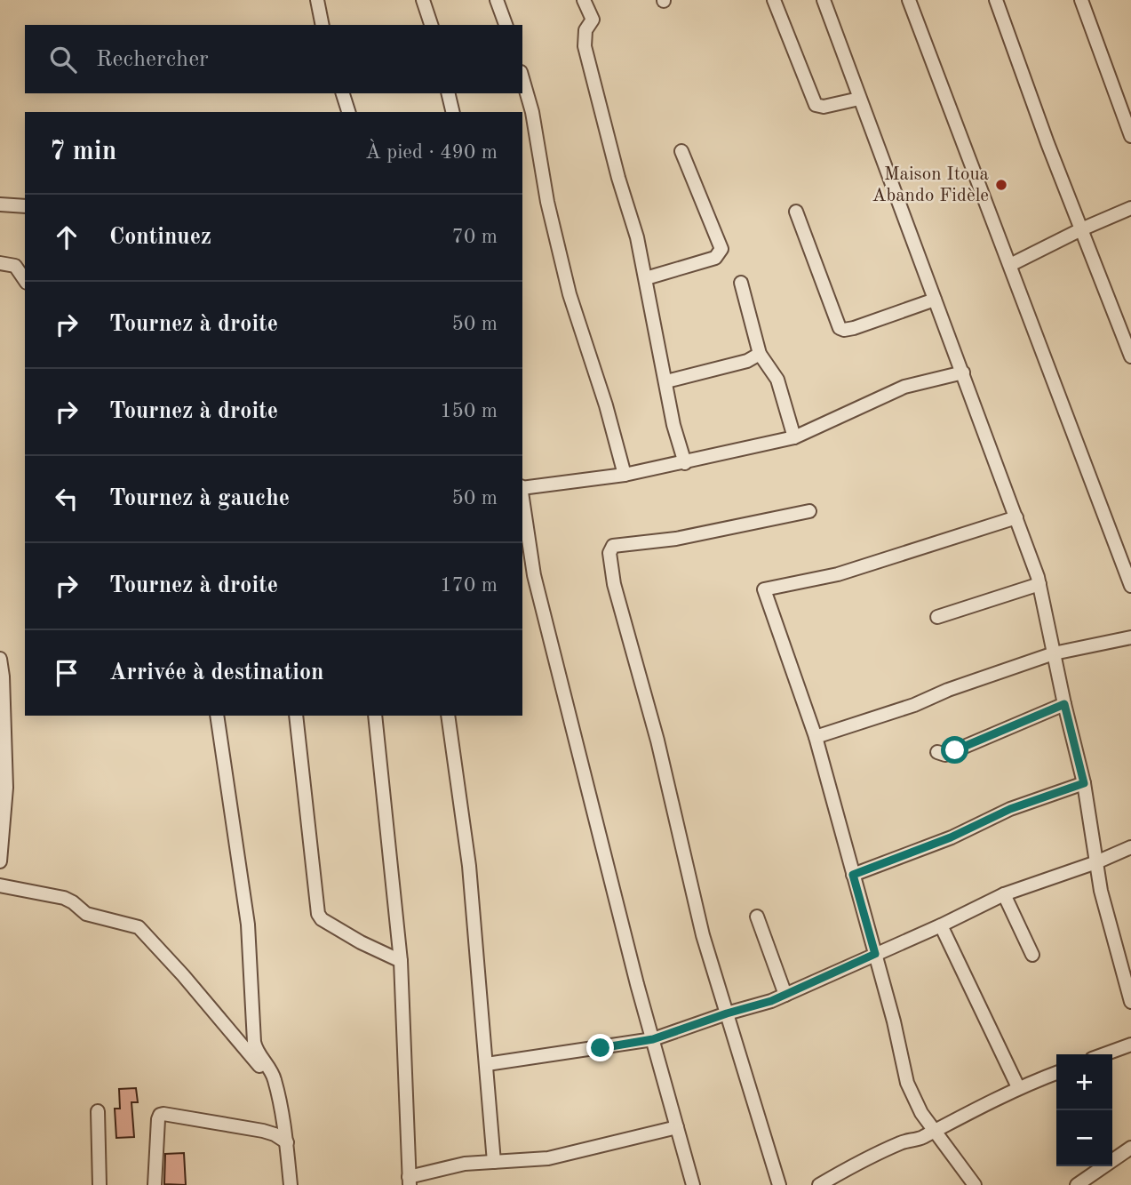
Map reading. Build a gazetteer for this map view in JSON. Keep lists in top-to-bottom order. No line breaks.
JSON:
{"places":["Maison Itoua Abando Fidèle"],"page":{"search":"Rechercher","heading":["7 min","À pied · 490 m"],"list":[["Continuez","70 m"],["Tournez à droite","50 m"],["Tournez à droite","150 m"],["Tournez à gauche","50 m"],["Tournez à droite","170 m"],"Arrivée à destination"],"map_buttons":["+","−"]}}
